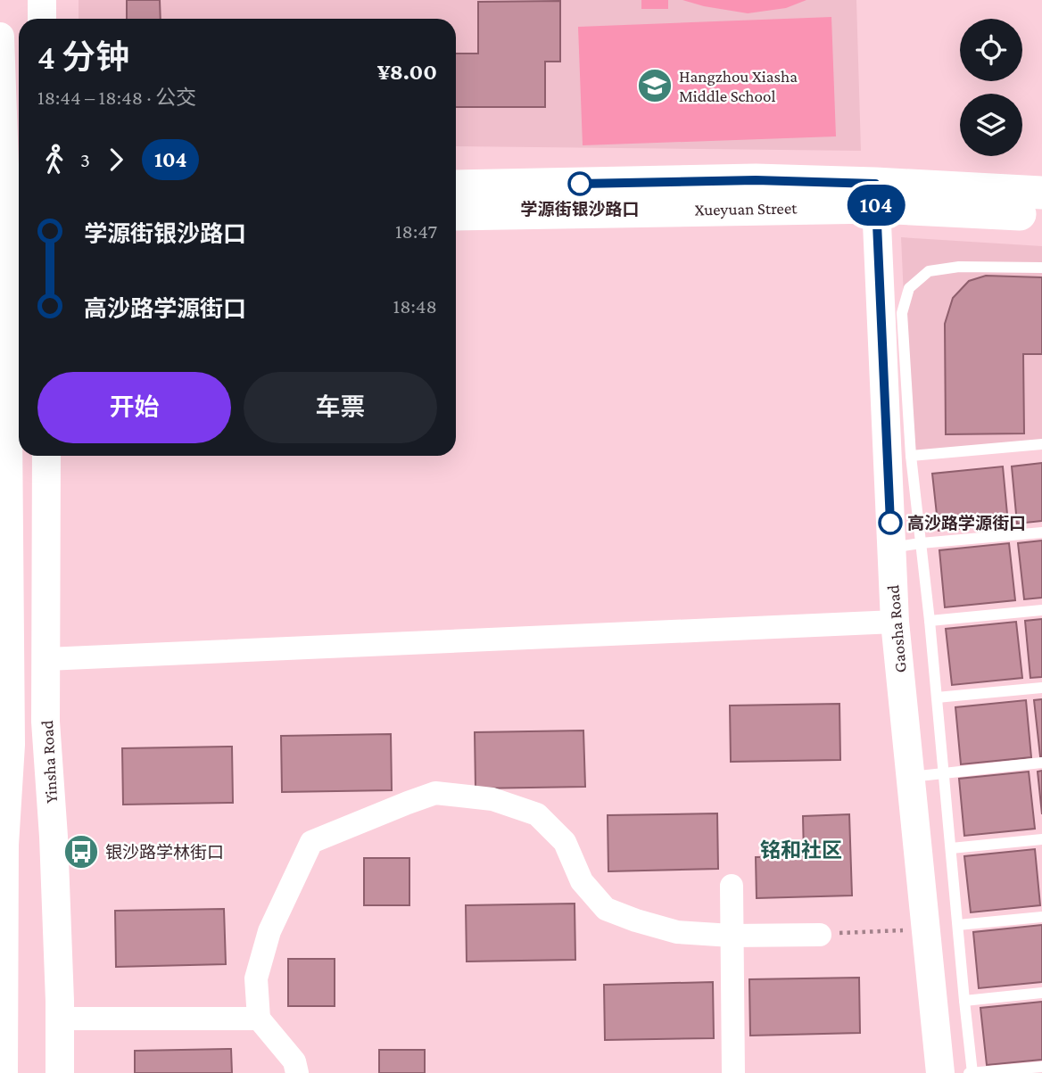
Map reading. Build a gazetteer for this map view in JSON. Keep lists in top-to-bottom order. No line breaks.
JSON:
{"streets":{"main road":["Xueyuan Street"],"street":["Gaosha Road","Yinsha Road"]},"crossings":[["Xueyuan Street","Gaosha Road"]],"districts":["铭和社区"],"places":{"school or university":["Hangzhou Xiasha Middle School"],"other":["学源街银沙路口","高沙路学源街口"],"bus stop":["银沙路学林街口"]},"lines":["bus line 104"],"page":{"on_map":"104","heading":["4 分钟","18:44 – 18:48 · 公交","¥8.00"],"legs":["3","104"],"list":[{"name":"学源街银沙路口","value":"18:47"},{"name":"高沙路学源街口","value":"18:48"}],"buttons":["开始","车票"]}}
